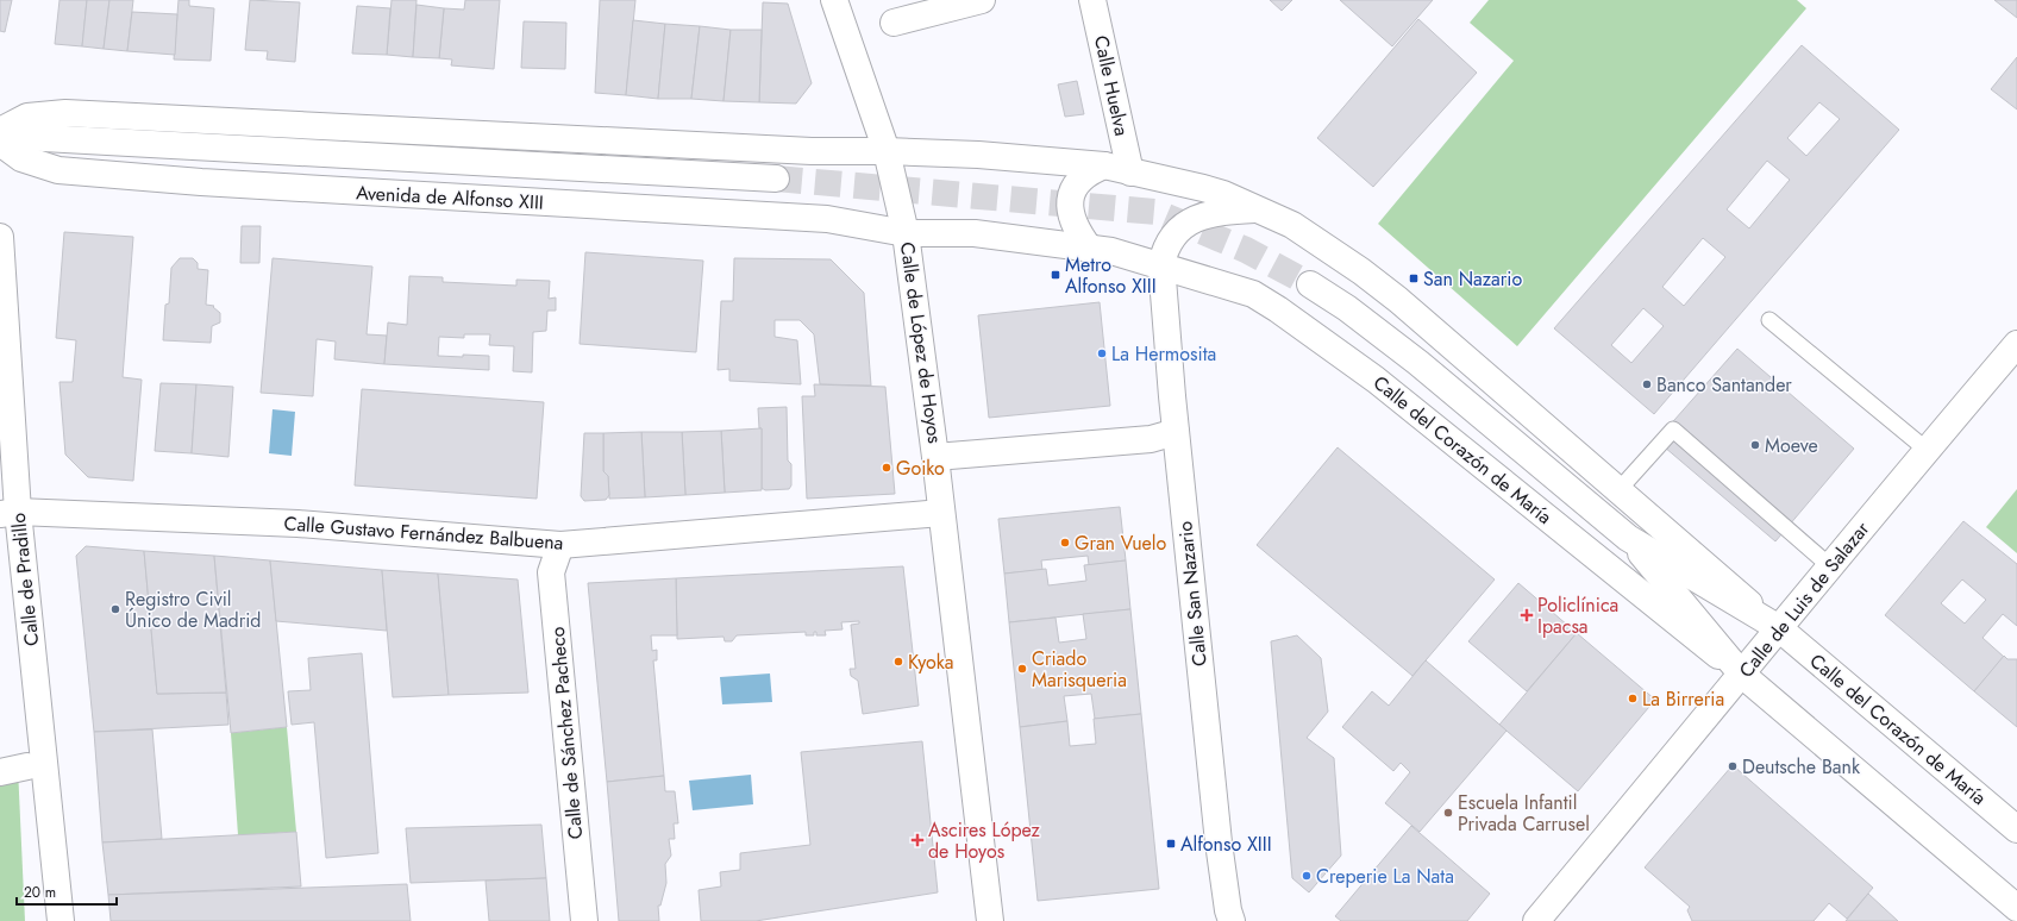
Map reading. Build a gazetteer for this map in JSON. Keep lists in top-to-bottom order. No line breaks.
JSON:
{"streets":{"street":["Calle Huelva","Avenida de Alfonso XIII","Calle de López de Hoyos","Calle del Corazón de María","Calle Gustavo Fernández Balbuena","Calle de Pradillo","Calle San Nazario","Calle de Luis de Salazar","Calle de Sánchez Pacheco"]},"crossings":[["Calle Huelva","Calle del Corazón de María"],["Avenida de Alfonso XIII","Calle de López de Hoyos"],["Avenida de Alfonso XIII","Calle del Corazón de María"],["Calle de López de Hoyos","Calle del Corazón de María"],["Calle de López de Hoyos","Calle Gustavo Fernández Balbuena"],["Calle del Corazón de María","Calle San Nazario"],["Calle del Corazón de María","Calle de Luis de Salazar"],["Calle Gustavo Fernández Balbuena","Calle de Pradillo"],["Calle Gustavo Fernández Balbuena","Calle de Sánchez Pacheco"]],"places":{"transit":["Metro Alfonso XIII","San Nazario","Alfonso XIII"],"other":["La Hermosita","Banco Santander","Moeve","Goiko","Gran Vuelo","Registro Civil Único de Madrid","Kyoka","Criado Marisqueria","La Birreria","Deutsche Bank","Escuela Infantil Privada Carrusel","Creperie La Nata"],"health":["Policlínica Ipacsa","Ascires López de Hoyos"]},"scale_bar":"20 m"}
